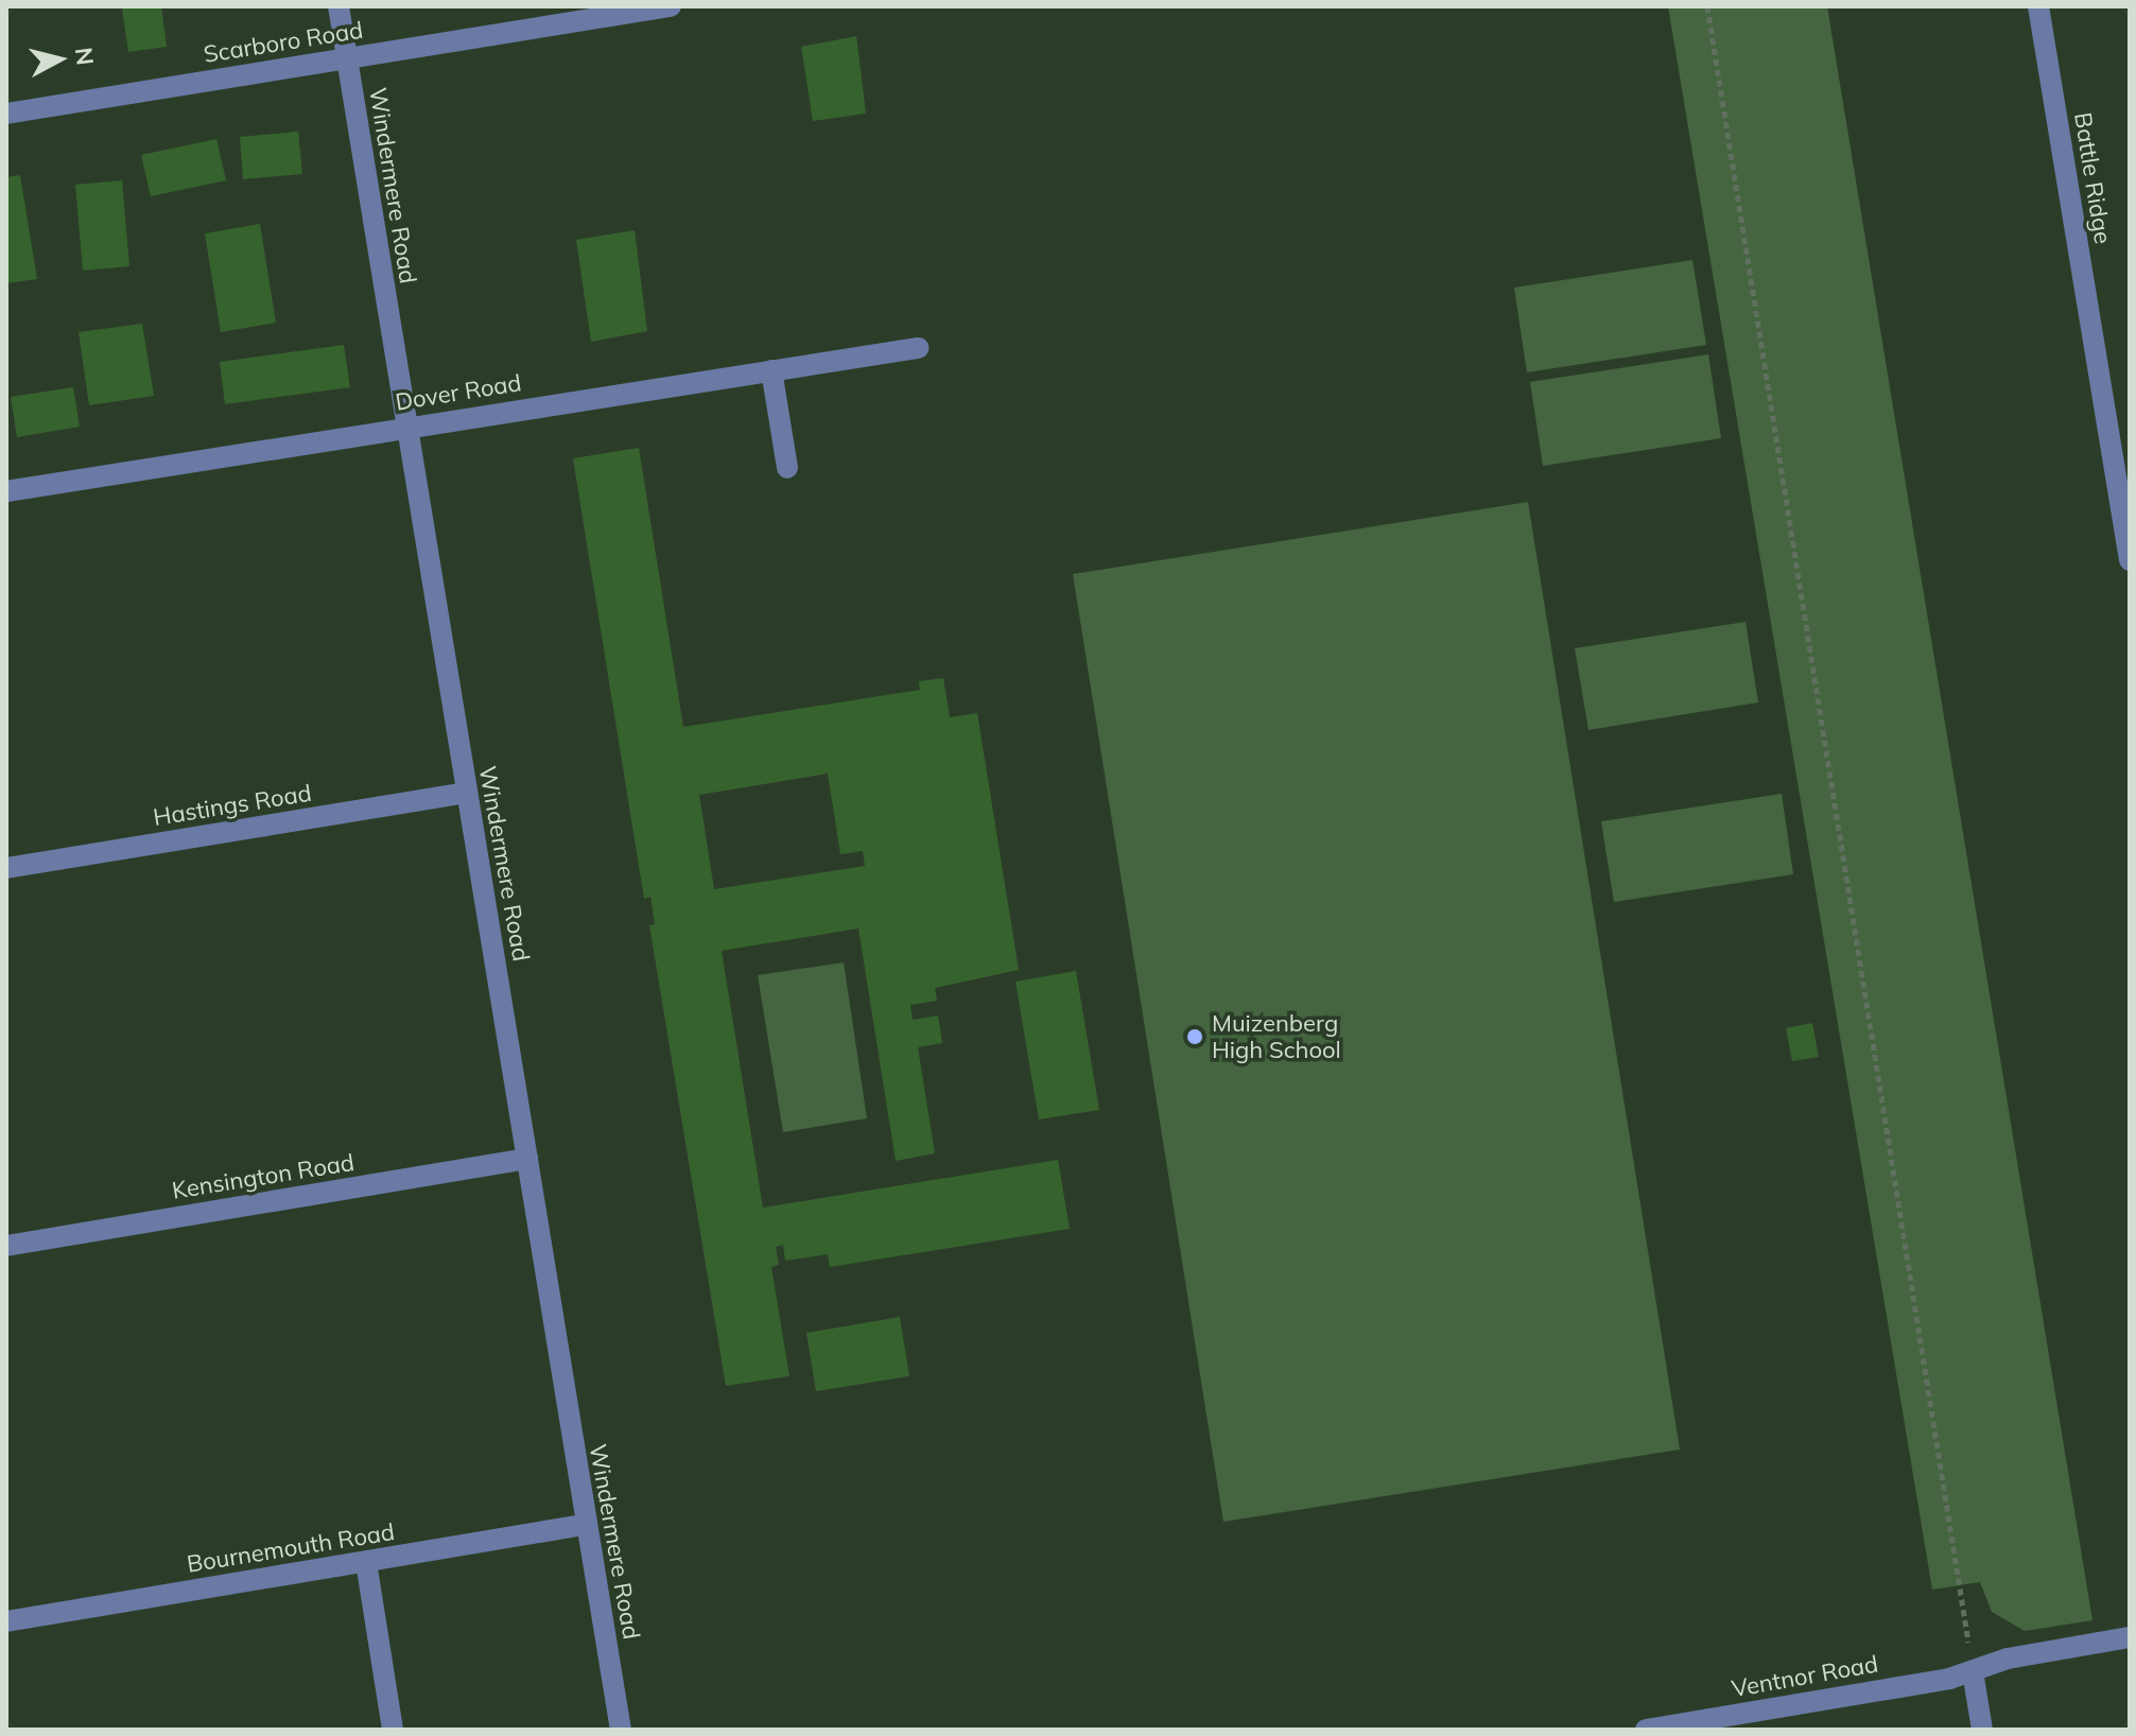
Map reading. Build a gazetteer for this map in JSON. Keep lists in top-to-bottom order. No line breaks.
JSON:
{"streets":{"street":["Scarboro Road","Battle Ridge","Windermere Road","Dover Road","Hastings Road","Kensington Road","Bournemouth Road","Ventnor Road"]},"crossings":[["Scarboro Road","Windermere Road"],["Windermere Road","Dover Road"],["Windermere Road","Hastings Road"],["Windermere Road","Kensington Road"],["Windermere Road","Bournemouth Road"]],"places":["Muizenberg High School"],"north":"right"}
